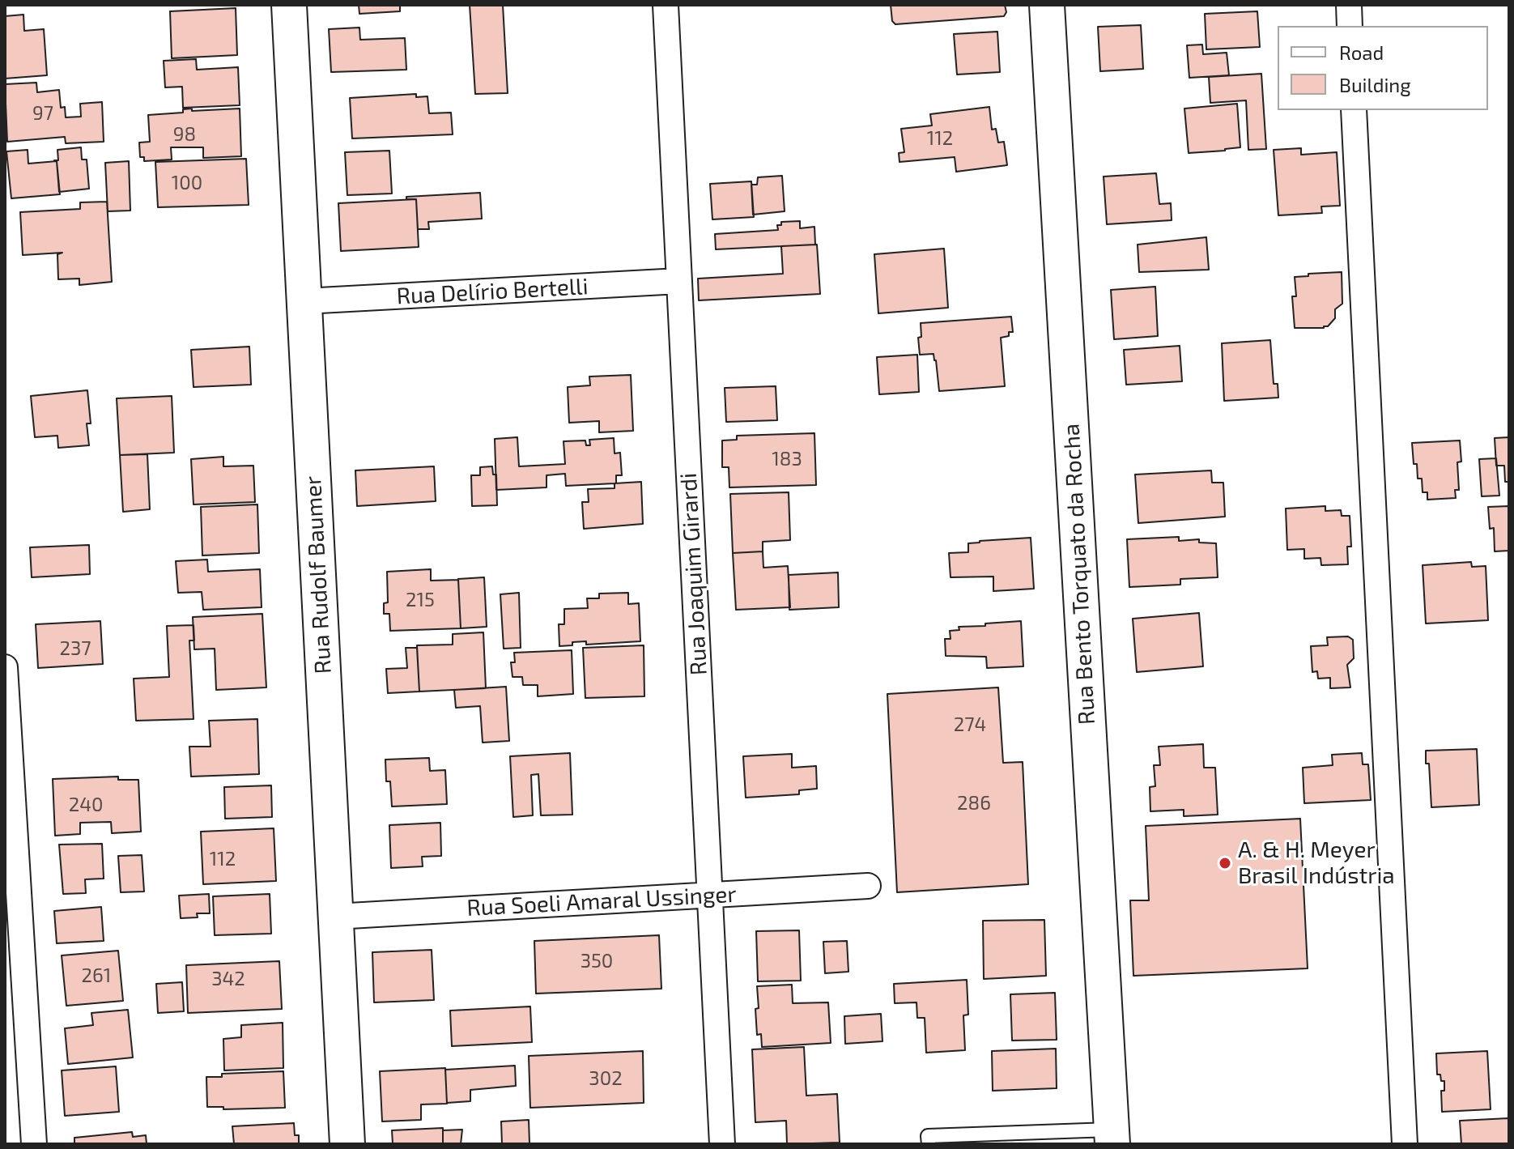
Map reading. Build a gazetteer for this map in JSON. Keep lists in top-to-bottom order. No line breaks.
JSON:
{"streets":{"street":["Rua Delírio Bertelli","Rua Joaquim Girardi","Rua Bento Torquato da Rocha","Rua Rudolf Baumer","Rua Soeli Amaral Ussinger"]},"crossings":[["Rua Delírio Bertelli","Rua Joaquim Girardi"],["Rua Delírio Bertelli","Rua Rudolf Baumer"],["Rua Joaquim Girardi","Rua Soeli Amaral Ussinger"],["Rua Rudolf Baumer","Rua Soeli Amaral Ussinger"]],"places":["A. & H. Meyer Brasil Indústria"],"house_numbers":["97","98","112","100","183","215","237","274","286","240","112","350","261","342","302"],"legend":["Road","Building"]}
